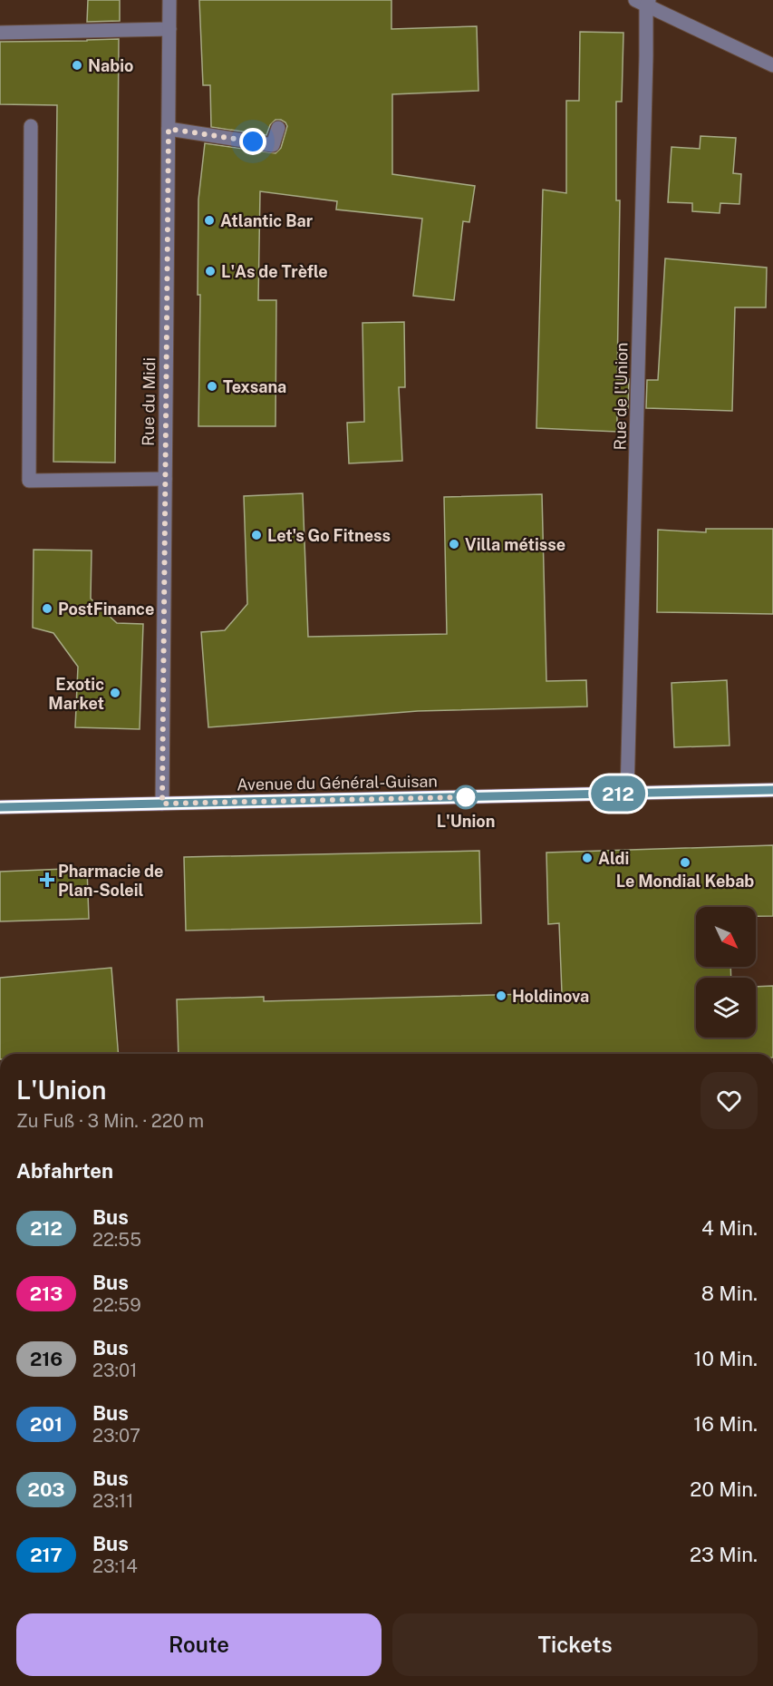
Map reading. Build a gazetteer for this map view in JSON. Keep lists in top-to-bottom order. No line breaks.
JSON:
{"streets":{"main road":["Avenue du Général-Guisan"],"street":["Rue de l'Union","Rue du Midi"]},"crossings":[["Rue de l'Union","Avenue du Général-Guisan"],["Rue du Midi","Avenue du Général-Guisan"]],"places":{"other":["Nabio","Atlantic Bar","L'As de Trèfle","Texsana","Let's Go Fitness","Villa métisse","PostFinance","Exotic Market","L'Union","Aldi","Le Mondial Kebab","Holdinova"],"health":["Pharmacie de Plan-Soleil"]},"lines":["bus line 212"],"north":"bottom right","page":{"on_map":"212","heading":[["L'Union","Zu Fuß · 3 Min. · 220 m"],"Abfahrten"],"list":[{"mark":"212","name":"Bus","note":"22:55","value":"4 Min."},{"mark":"213","name":"Bus","note":"22:59","value":"8 Min."},{"mark":"216","name":"Bus","note":"23:01","value":"10 Min."},{"mark":"201","name":"Bus","note":"23:07","value":"16 Min."},{"mark":"203","name":"Bus","note":"23:11","value":"20 Min."},{"mark":"217","name":"Bus","note":"23:14","value":"23 Min."}],"buttons":["Route","Tickets"]}}
